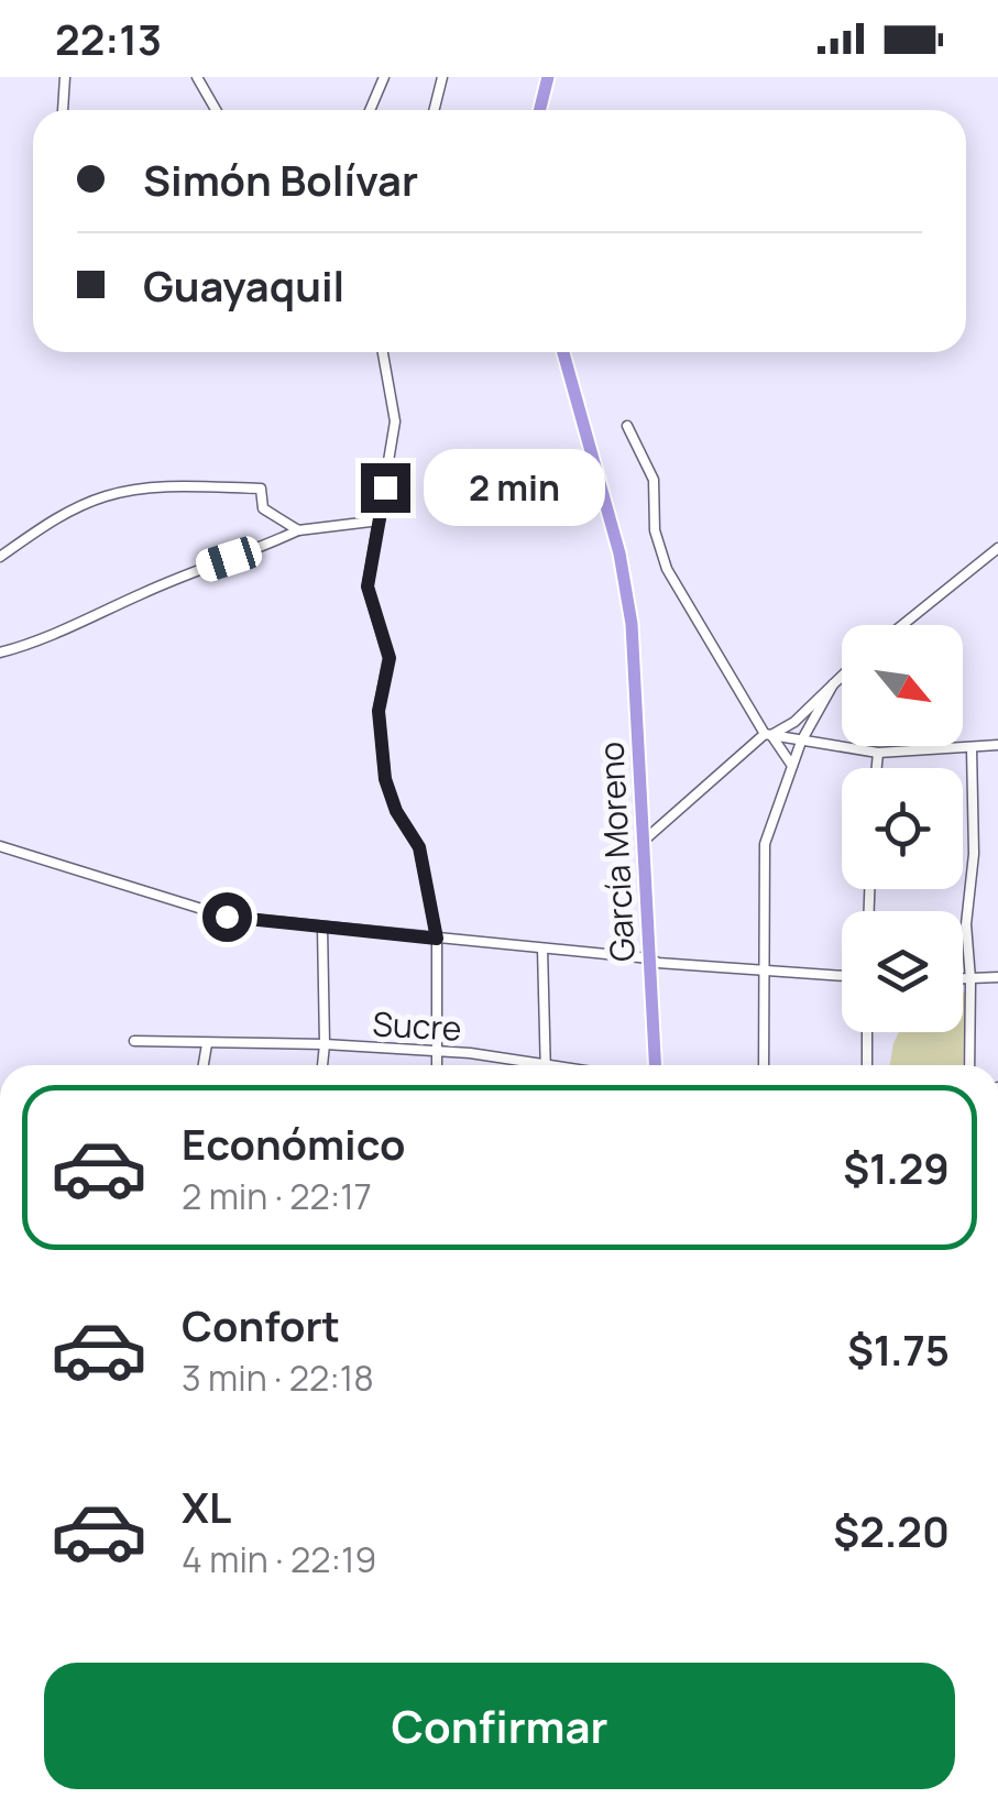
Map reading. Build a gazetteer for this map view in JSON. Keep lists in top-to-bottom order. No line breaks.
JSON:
{"streets":{"highway":["García Moreno"],"street":["Sucre"]},"north":"bottom right","page":{"status":"22:13","banner":["Simón Bolívar","Guayaquil"],"bubble":"2 min","list":[{"name":"Económico","note":"2 min · 22:17","value":"$1.29"},{"name":"Confort","note":"3 min · 22:18","value":"$1.75"},{"name":"XL","note":"4 min · 22:19","value":"$2.20"}],"buttons":"Confirmar"}}
